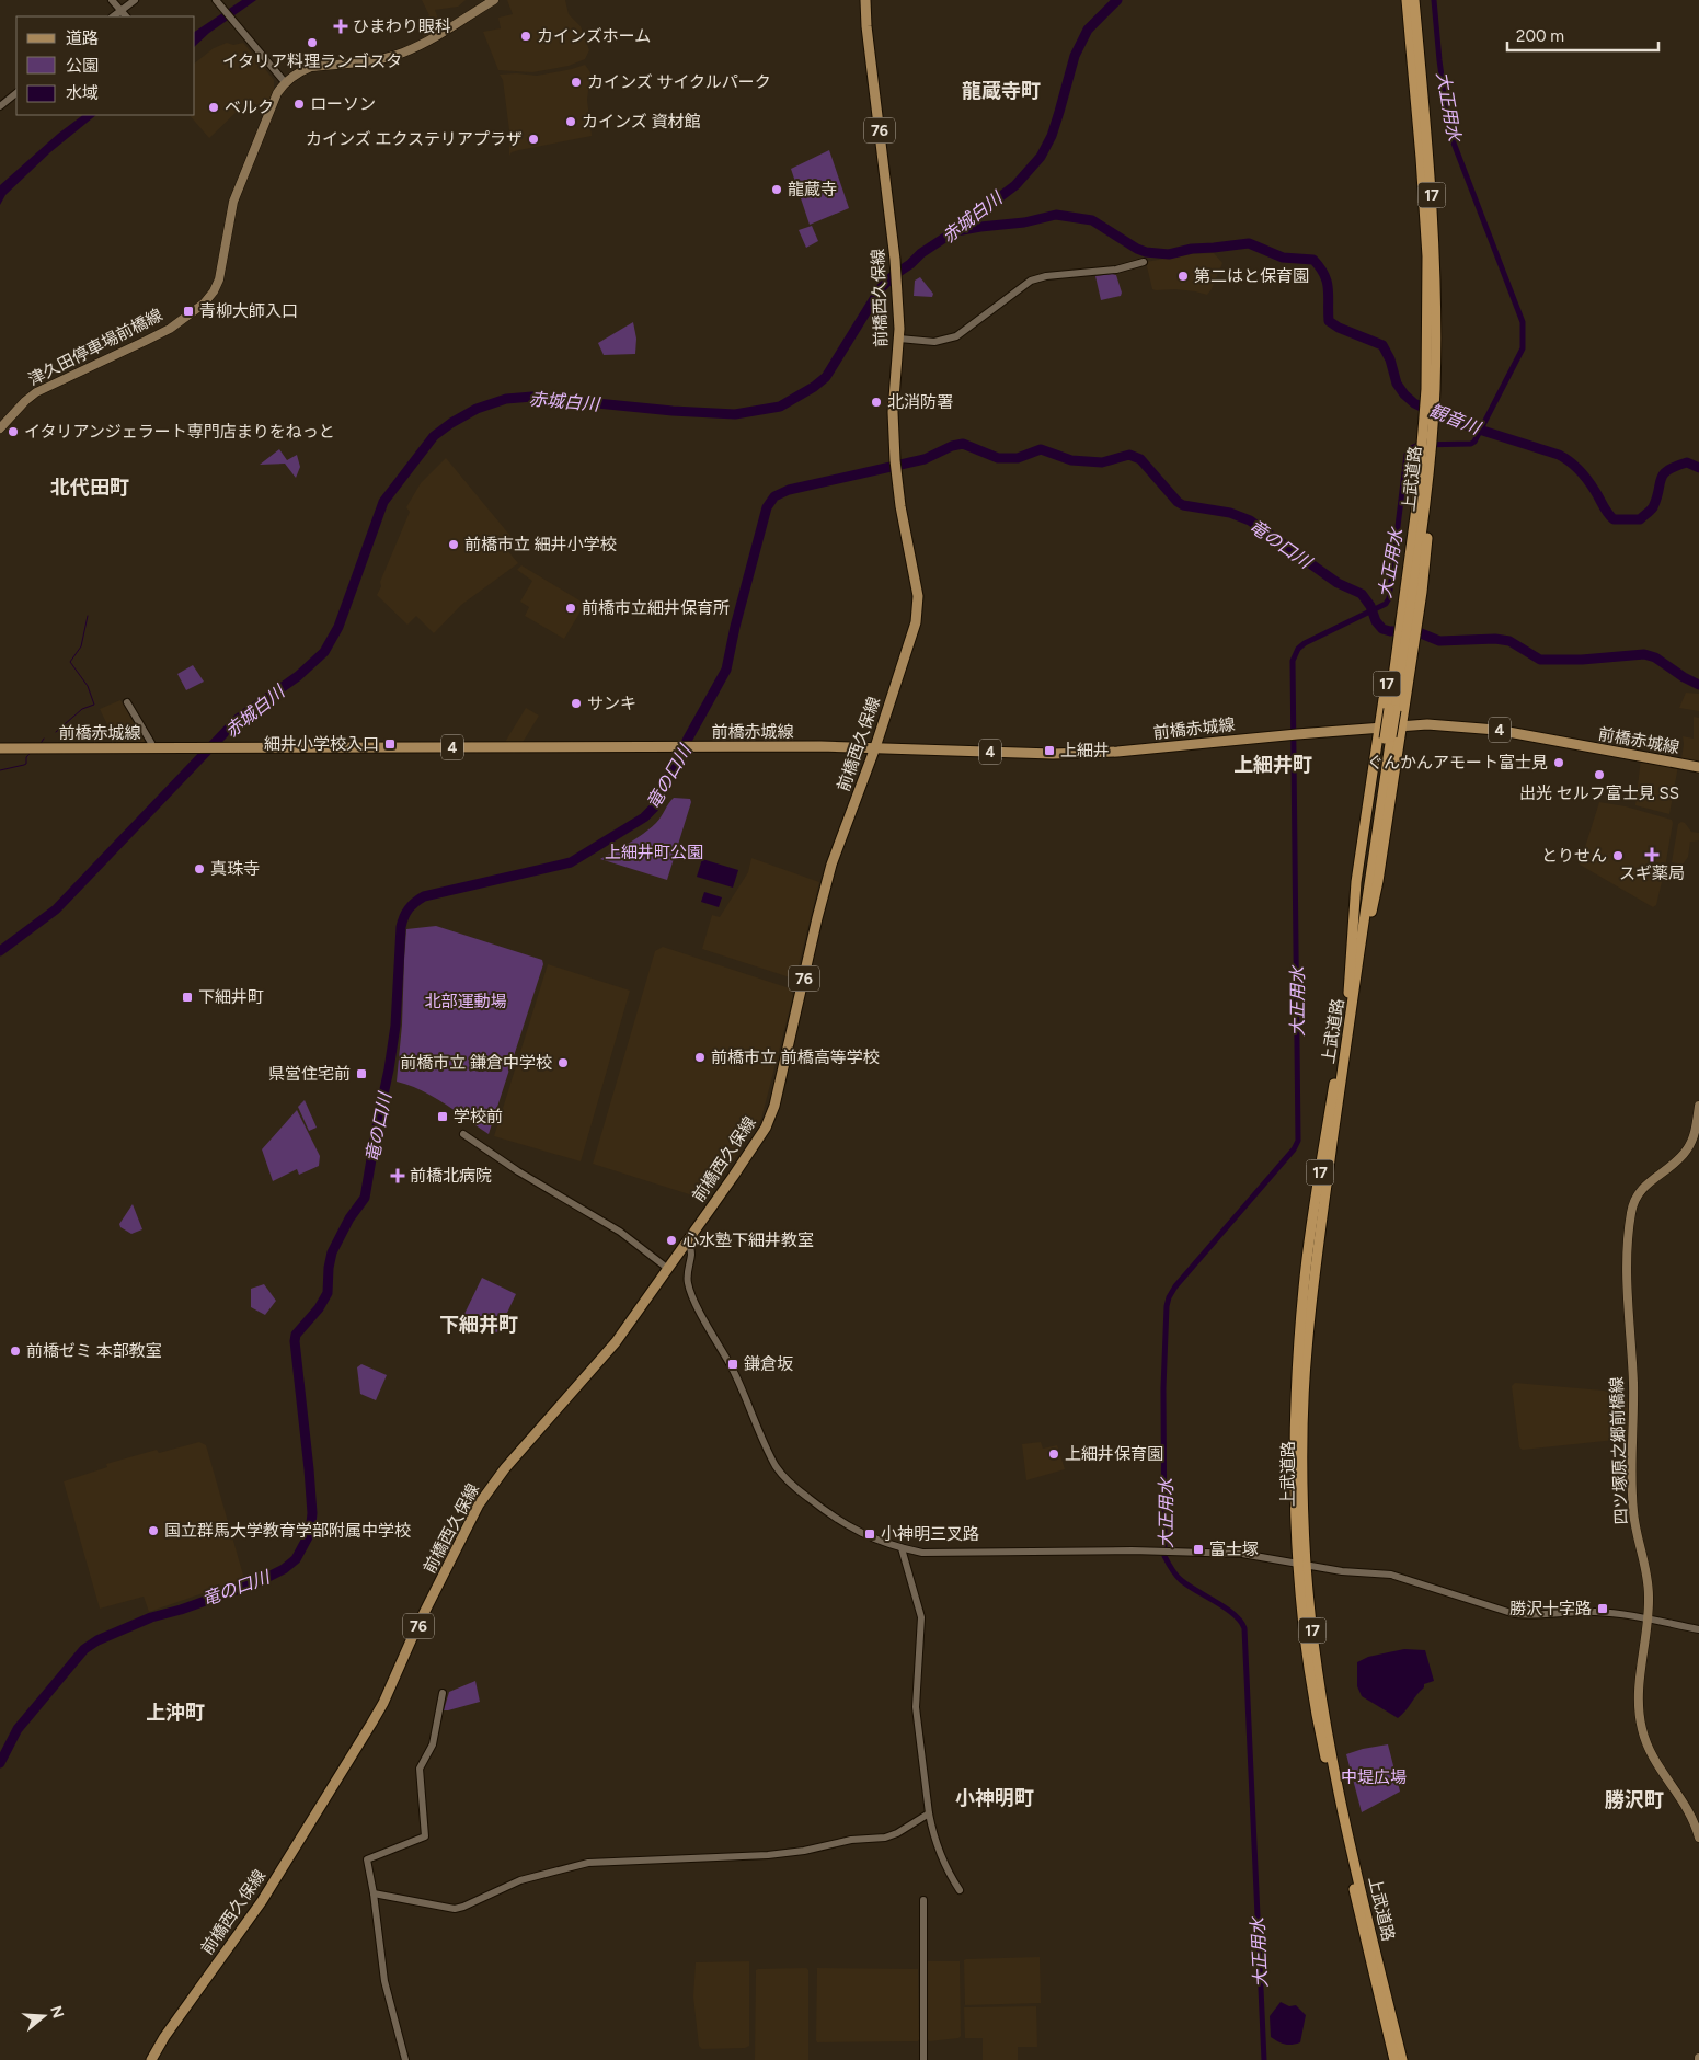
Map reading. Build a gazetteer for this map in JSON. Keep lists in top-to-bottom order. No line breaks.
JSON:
{"streets":{"highway":["17","上武道路"],"main road":["76","前橋西久保線","津久田停車場前橋線","前橋赤城線","4","四ツ塚原之郷前橋線"]},"crossings":[["17","上武道路"],["17","前橋赤城線"],["前橋西久保線","前橋赤城線"]],"districts":["龍蔵寺町","北代田町","上細井町","下細井町","上沖町","小神明町","勝沢町"],"water":["大正用水","赤城白川","観音川","竜の口川"],"parks":["上細井町公園","北部運動場","中堤広場"],"places":{"health":["ひまわり眼科","スギ薬局","前橋北病院"],"other":["カインズホーム","イタリア料理ランゴスタ","カインズ サイクルパーク","ローソン","ベルク","カインズ 資材館","カインズ エクステリアプラザ","龍蔵寺","第二はと保育園","北消防署","イタリアンジェラート専門店まりをねっと","前橋市立 細井小学校","前橋市立細井保育所","サンキ","ぐんかんアモート富士見","出光 セルフ富士見 SS","とりせん","真珠寺","前橋市立 前橋高等学校","前橋市立 鎌倉中学校","心水塾下細井教室","前橋ゼミ 本部教室","上細井保育園","国立群馬大学教育学部附属中学校"],"transit":["青柳大師入口","細井小学校入口","上細井","下細井町","県営住宅前","学校前","鎌倉坂","小神明三叉路","富士塚","勝沢十字路"]},"legend":["道路","公園","水域"],"scale_bar":"200 m","north":"right"}
